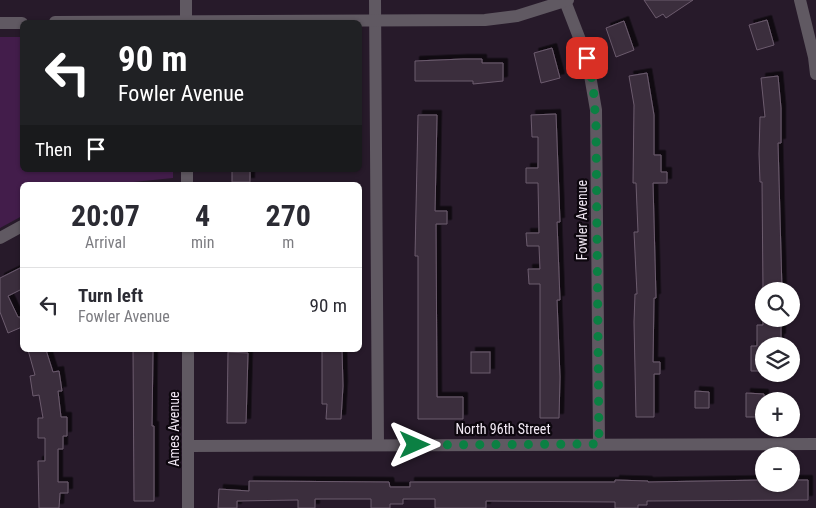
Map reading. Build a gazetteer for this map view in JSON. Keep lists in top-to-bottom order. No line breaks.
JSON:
{"streets":{"street":["Fowler Avenue","Ames Avenue","North 96th Street"]},"crossings":[["Fowler Avenue","North 96th Street"],["Ames Avenue","North 96th Street"]],"page":{"turn":["90 m","Fowler Avenue"],"then":"Then","eta":["20:07","Arrival","4","min","270","m"],"list":[{"name":"Turn left","note":"Fowler Avenue","value":"90 m"}],"map_buttons":["+","−"]}}
